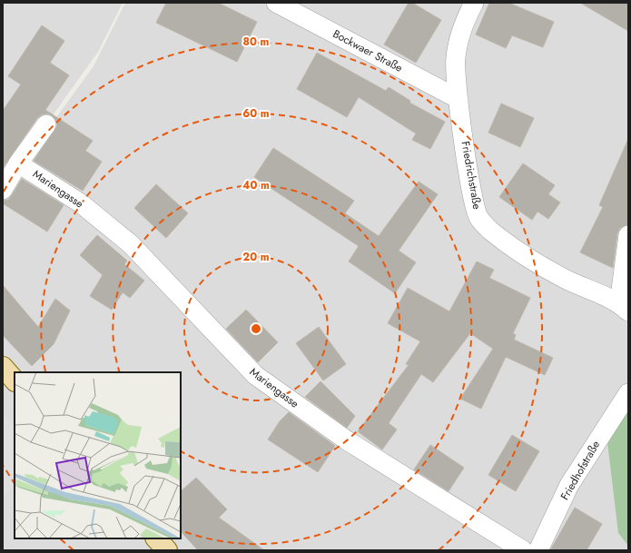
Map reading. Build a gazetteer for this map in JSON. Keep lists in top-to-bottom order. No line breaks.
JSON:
{"streets":{"street":["Bockwaer Straße","Friedrichstraße","Mariengasse","Friedhofstraße"]},"crossings":[["Bockwaer Straße","Friedrichstraße"]],"rings":["80 m","60 m","40 m","20 m"]}
